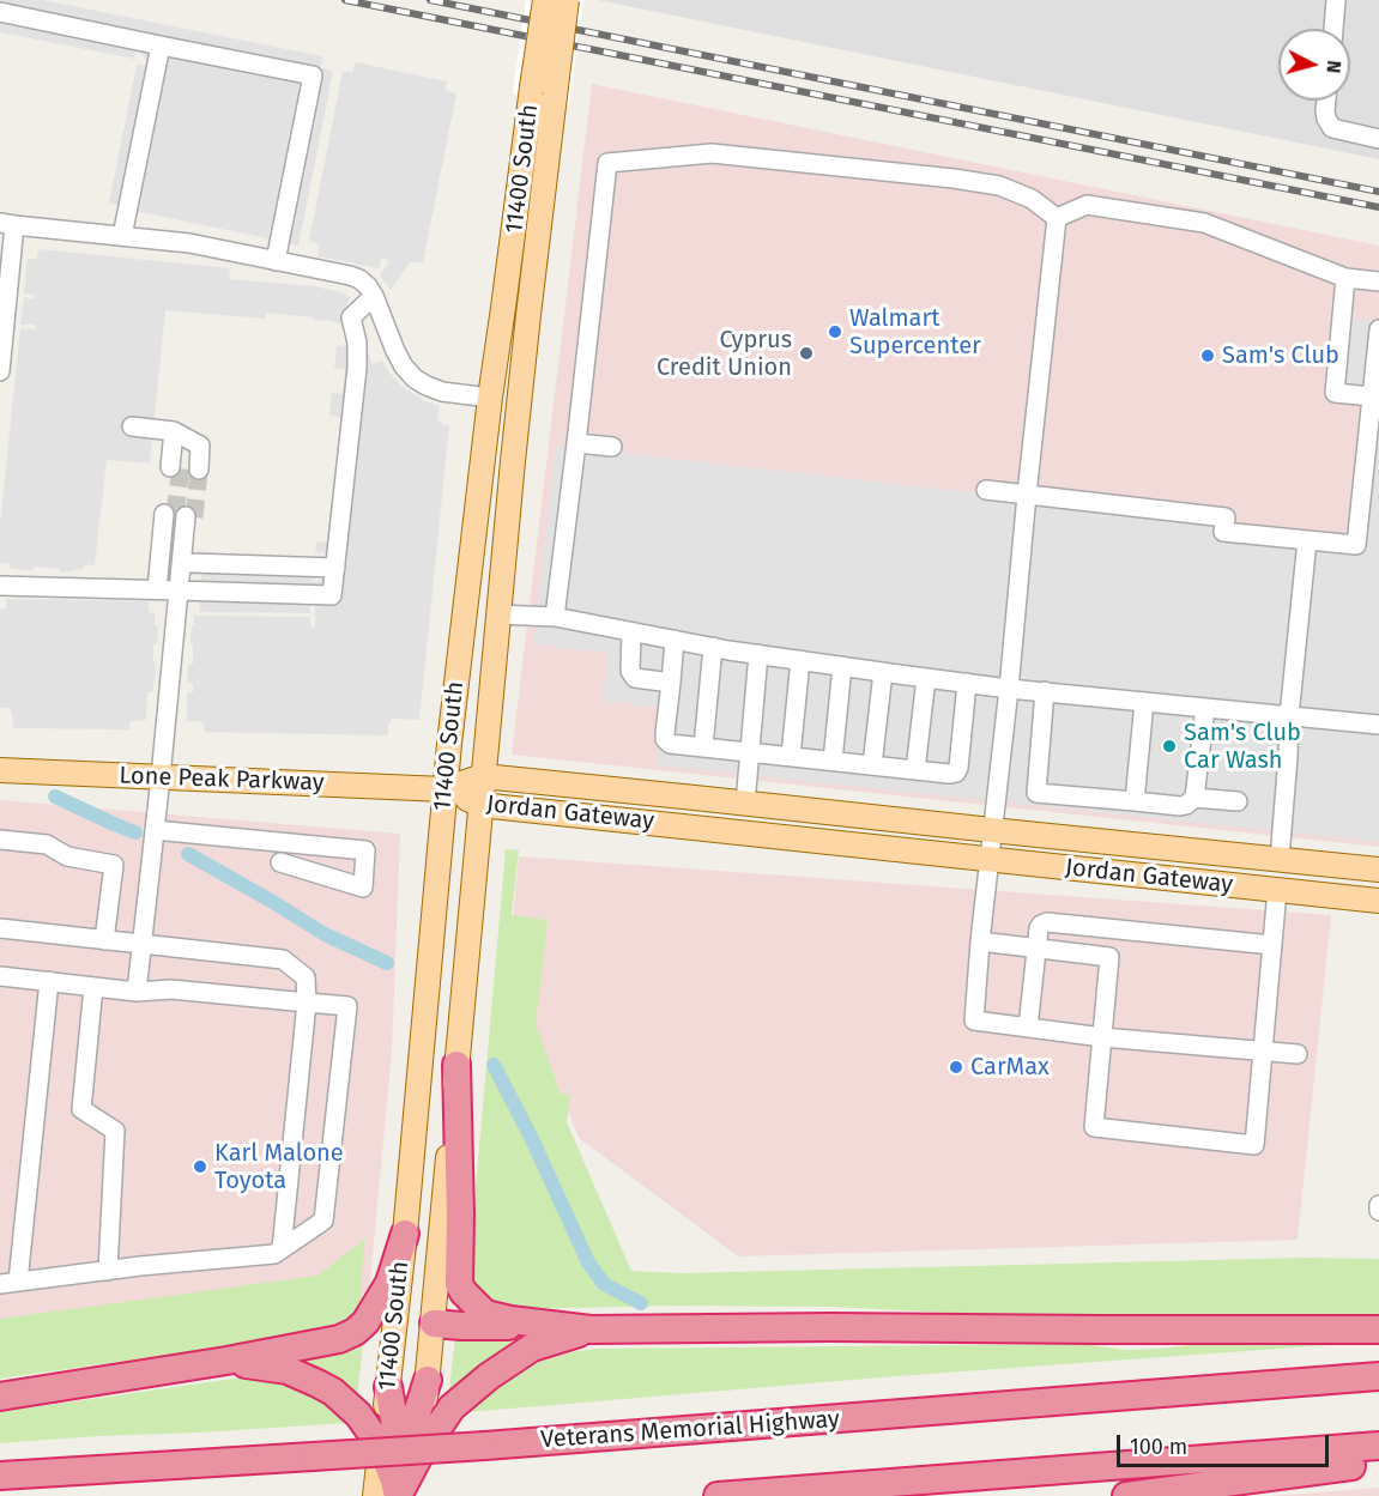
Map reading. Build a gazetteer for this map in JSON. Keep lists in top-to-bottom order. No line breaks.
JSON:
{"streets":{"highway":["Veterans Memorial Highway"],"main road":["11400 South","Lone Peak Parkway","Jordan Gateway"]},"crossings":[["11400 South","Lone Peak Parkway"],["11400 South","Jordan Gateway"],["Lone Peak Parkway","Jordan Gateway"]],"places":["Walmart Supercenter","Cyprus Credit Union","Sam's Club","Sam's Club Car Wash","CarMax","Karl Malone Toyota"],"scale_bar":"100 m","north":"right"}
